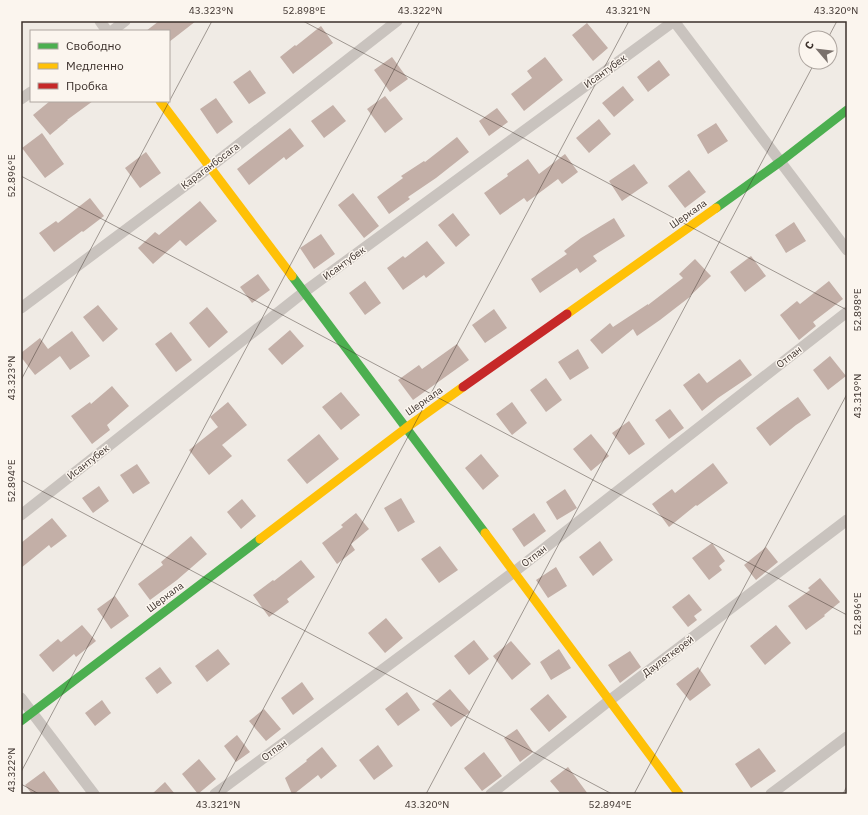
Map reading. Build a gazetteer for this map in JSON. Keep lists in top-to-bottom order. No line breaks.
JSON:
{"streets":{"street":["Исантубек","Караганбосага","Шеркала","Отпан","Даулеткерей"]},"legend":["Свободно","Медленно","Пробка"],"north":"top left","coordinates":["43.323°N","52.898°E","43.322°N","43.321°N","43.320°N","52.896°E","43.319°N","52.894°E"]}
